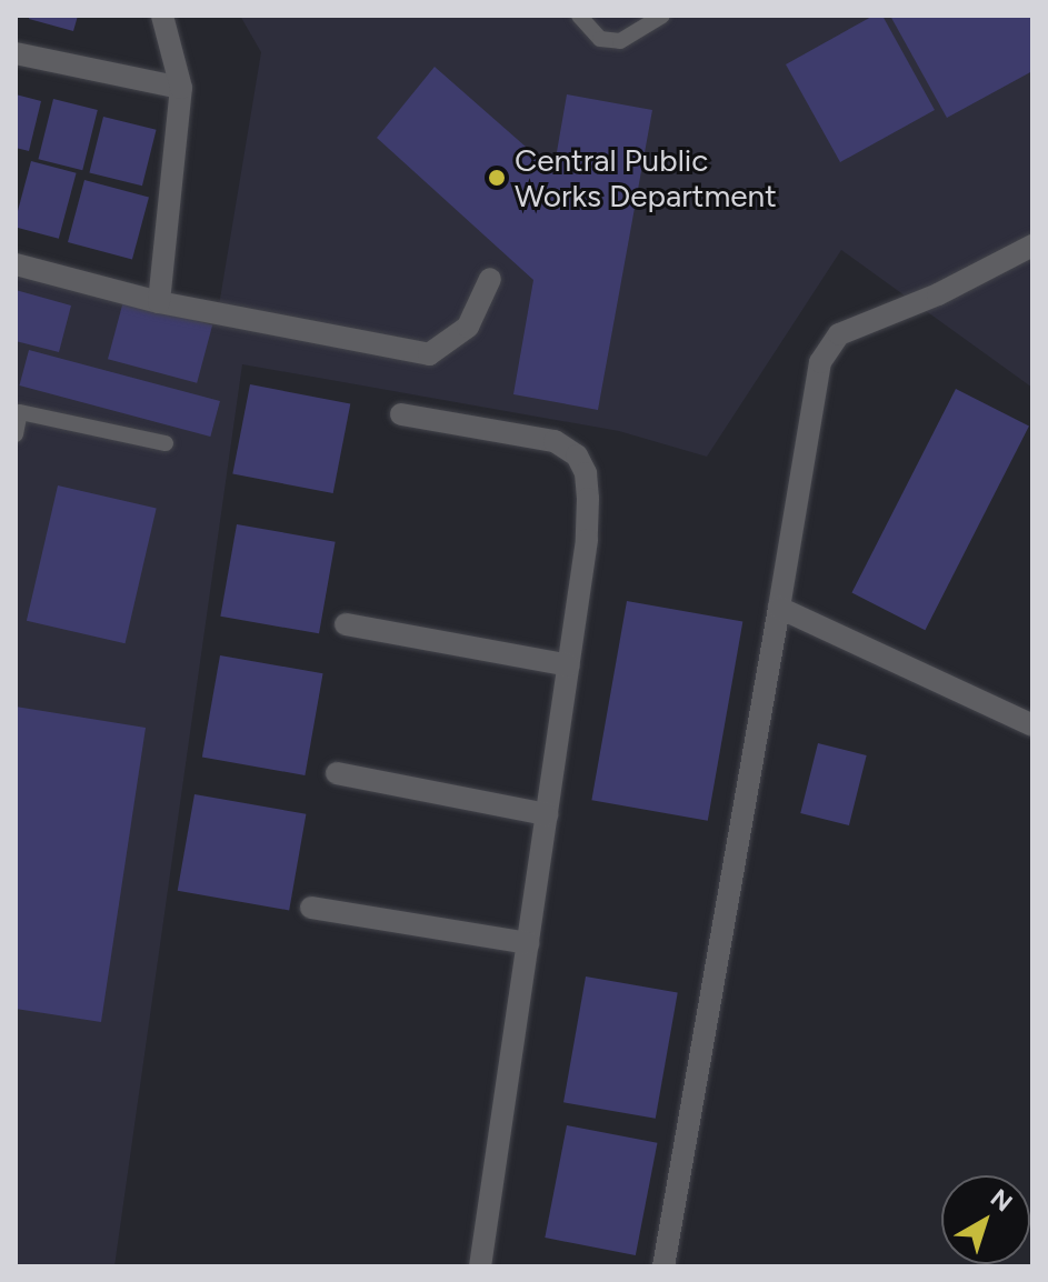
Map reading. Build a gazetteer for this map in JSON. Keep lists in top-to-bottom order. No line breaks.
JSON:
{"places":["Central Public Works Department"],"north":"top right"}
